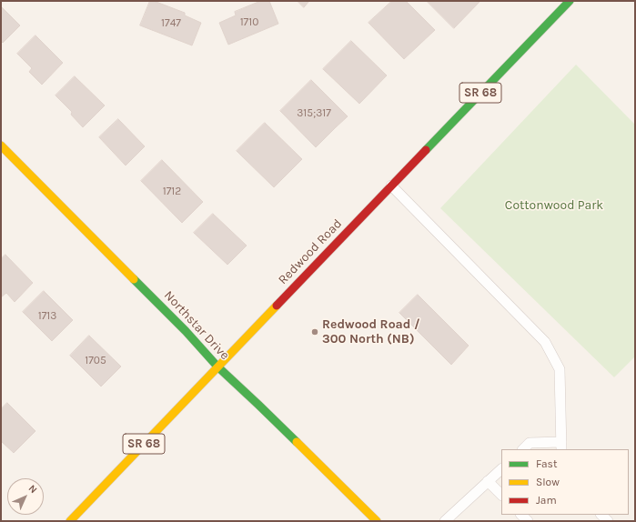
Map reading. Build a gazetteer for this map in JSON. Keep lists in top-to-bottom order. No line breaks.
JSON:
{"streets":{"main road":["SR 68","Redwood Road","Northstar Drive"]},"crossings":[["Redwood Road","Northstar Drive"]],"parks":["Cottonwood Park"],"places":["Redwood Road / 300 North (NB)"],"house_numbers":["1710","1747","315;317","1712","1713","1705"],"legend":["Fast","Slow","Jam"],"north":"top right"}
